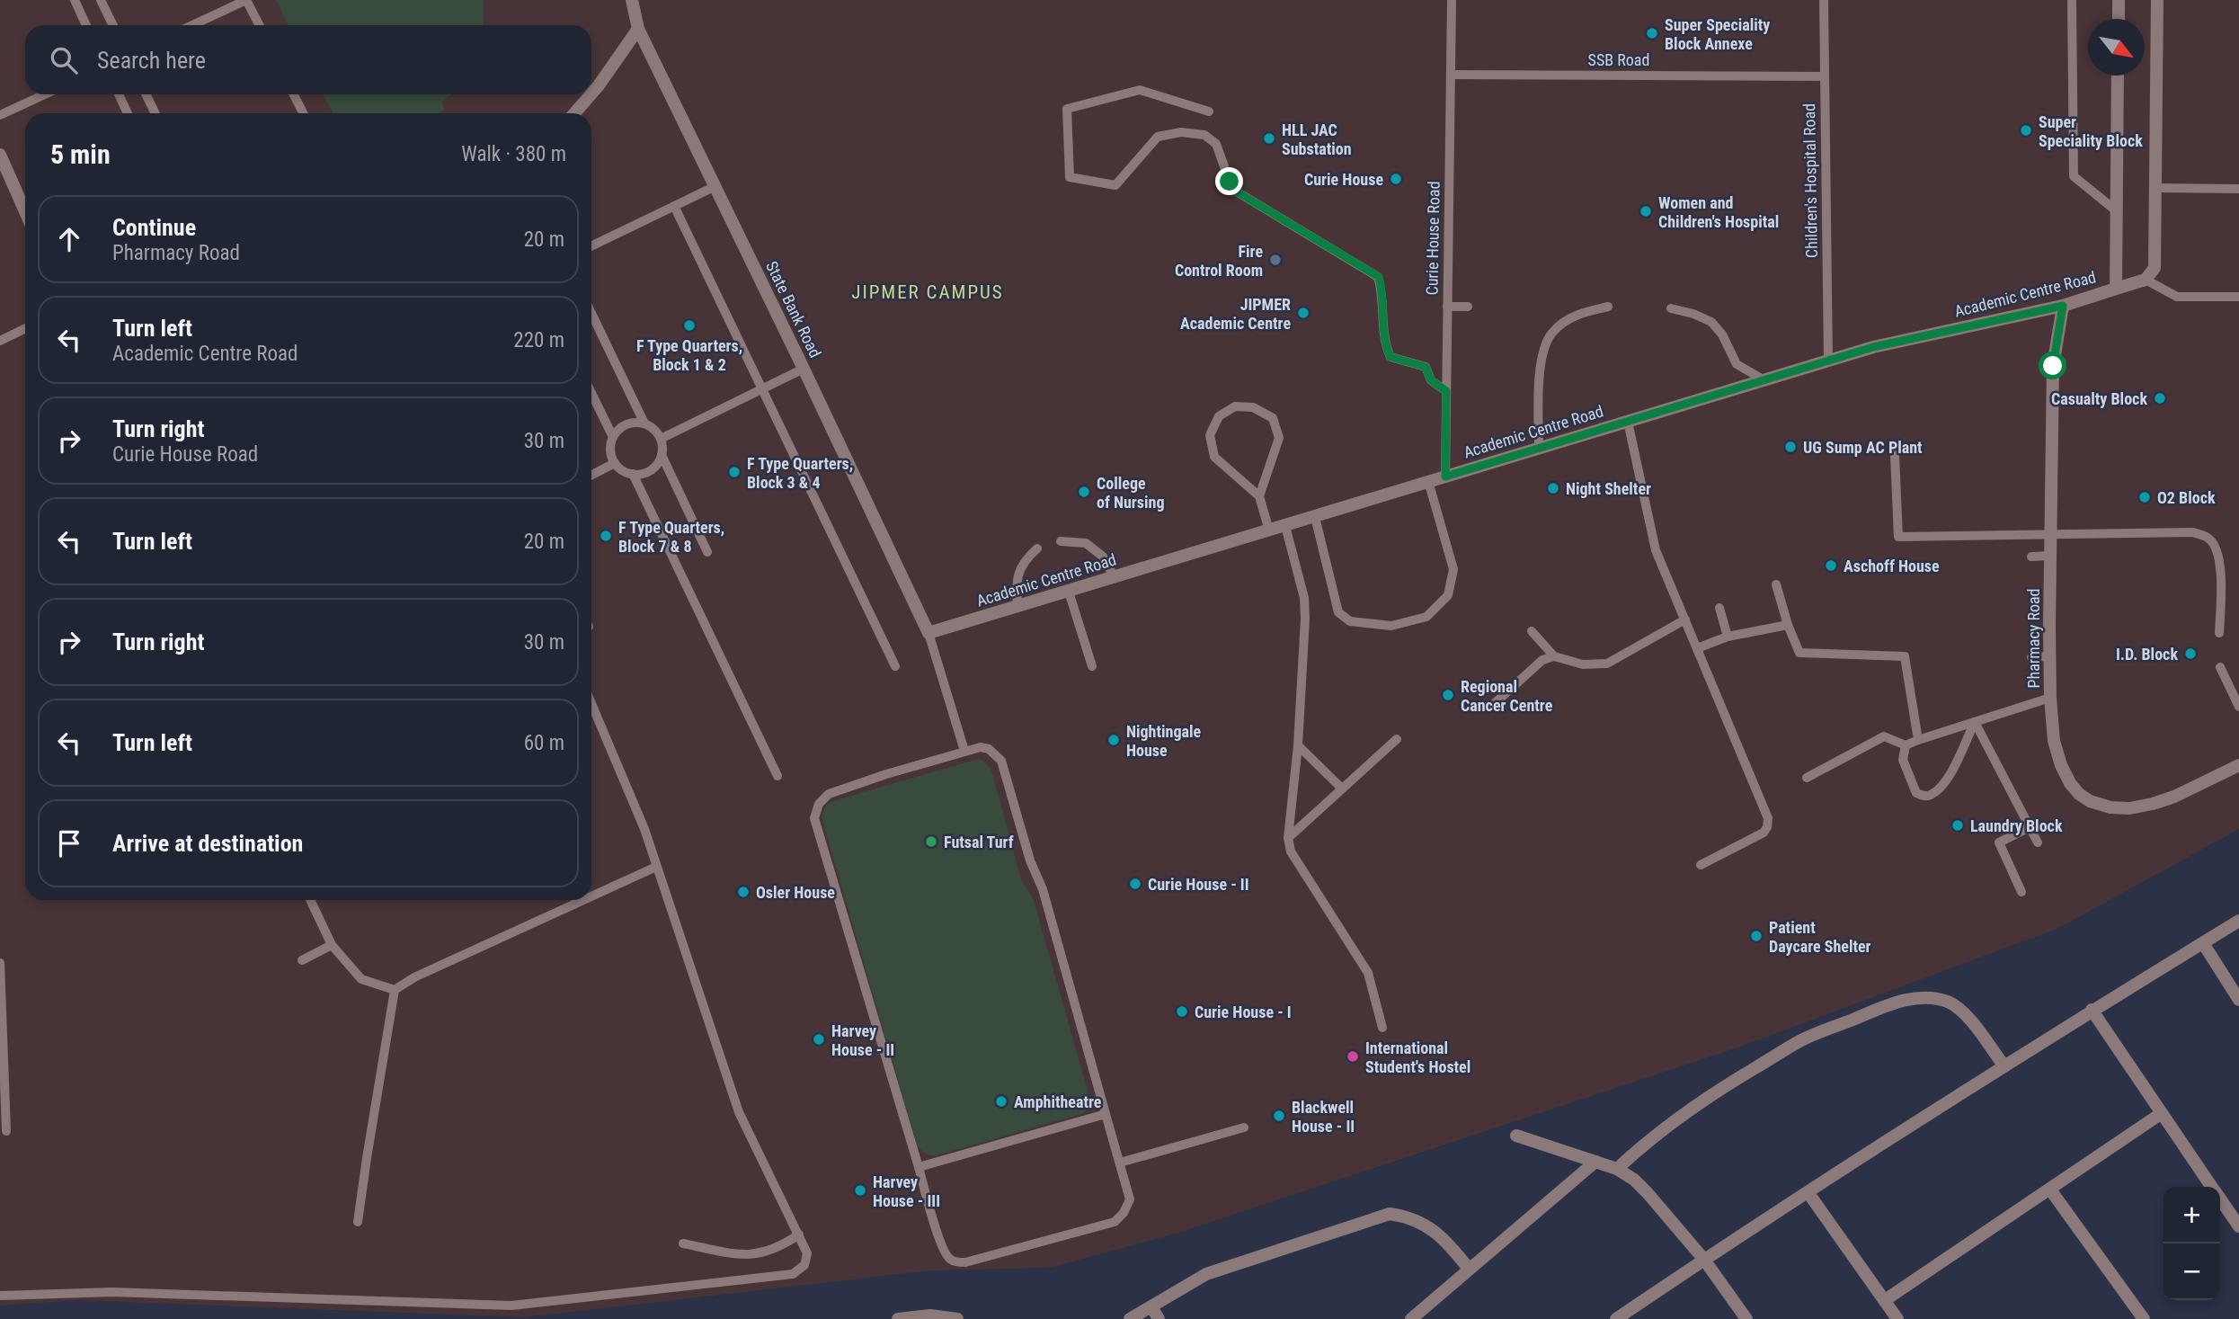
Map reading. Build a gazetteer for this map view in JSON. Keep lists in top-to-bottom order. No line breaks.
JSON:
{"streets":{"street":["Academic Centre Road","State Bank Road","Pharmacy Road"],"lane":["SSB Road","Children's Hospital Road","Curie House Road"]},"crossings":[["SSB Road","Children's Hospital Road"],["SSB Road","Curie House Road"],["Children's Hospital Road","Academic Centre Road"],["Curie House Road","Academic Centre Road"],["Academic Centre Road","State Bank Road"],["Academic Centre Road","Pharmacy Road"]],"districts":["JIPMER CAMPUS"],"places":["Super Speciality Block Annexe","Super Speciality Block","HLL JAC Substation","Curie House","Women and Children's Hospital","Fire Control Room","JIPMER Academic Centre","F Type Quarters, Block 1 & 2","Casualty Block","UG Sump AC Plant","F Type Quarters, Block 3 & 4","Night Shelter","College of Nursing","O2 Block","F Type Quarters, Block 7 & 8","Aschoff House","I.D. Block","Regional Cancer Centre","Nightingale House","Laundry Block","Futsal Turf","Curie House - II","Osler House","Patient Daycare Shelter","Curie House - I","Harvey House - II","International Student's Hostel","Amphitheatre","Blackwell House - II","Harvey House - III"],"north":"bottom right","page":{"search":"Search here","heading":["5 min","Walk · 380 m"],"list":[["Continue","Pharmacy Road","20 m"],["Turn left","Academic Centre Road","220 m"],["Turn right","Curie House Road","30 m"],["Turn left","20 m"],["Turn right","30 m"],["Turn left","60 m"],"Arrive at destination"],"map_buttons":["+","−"]}}
